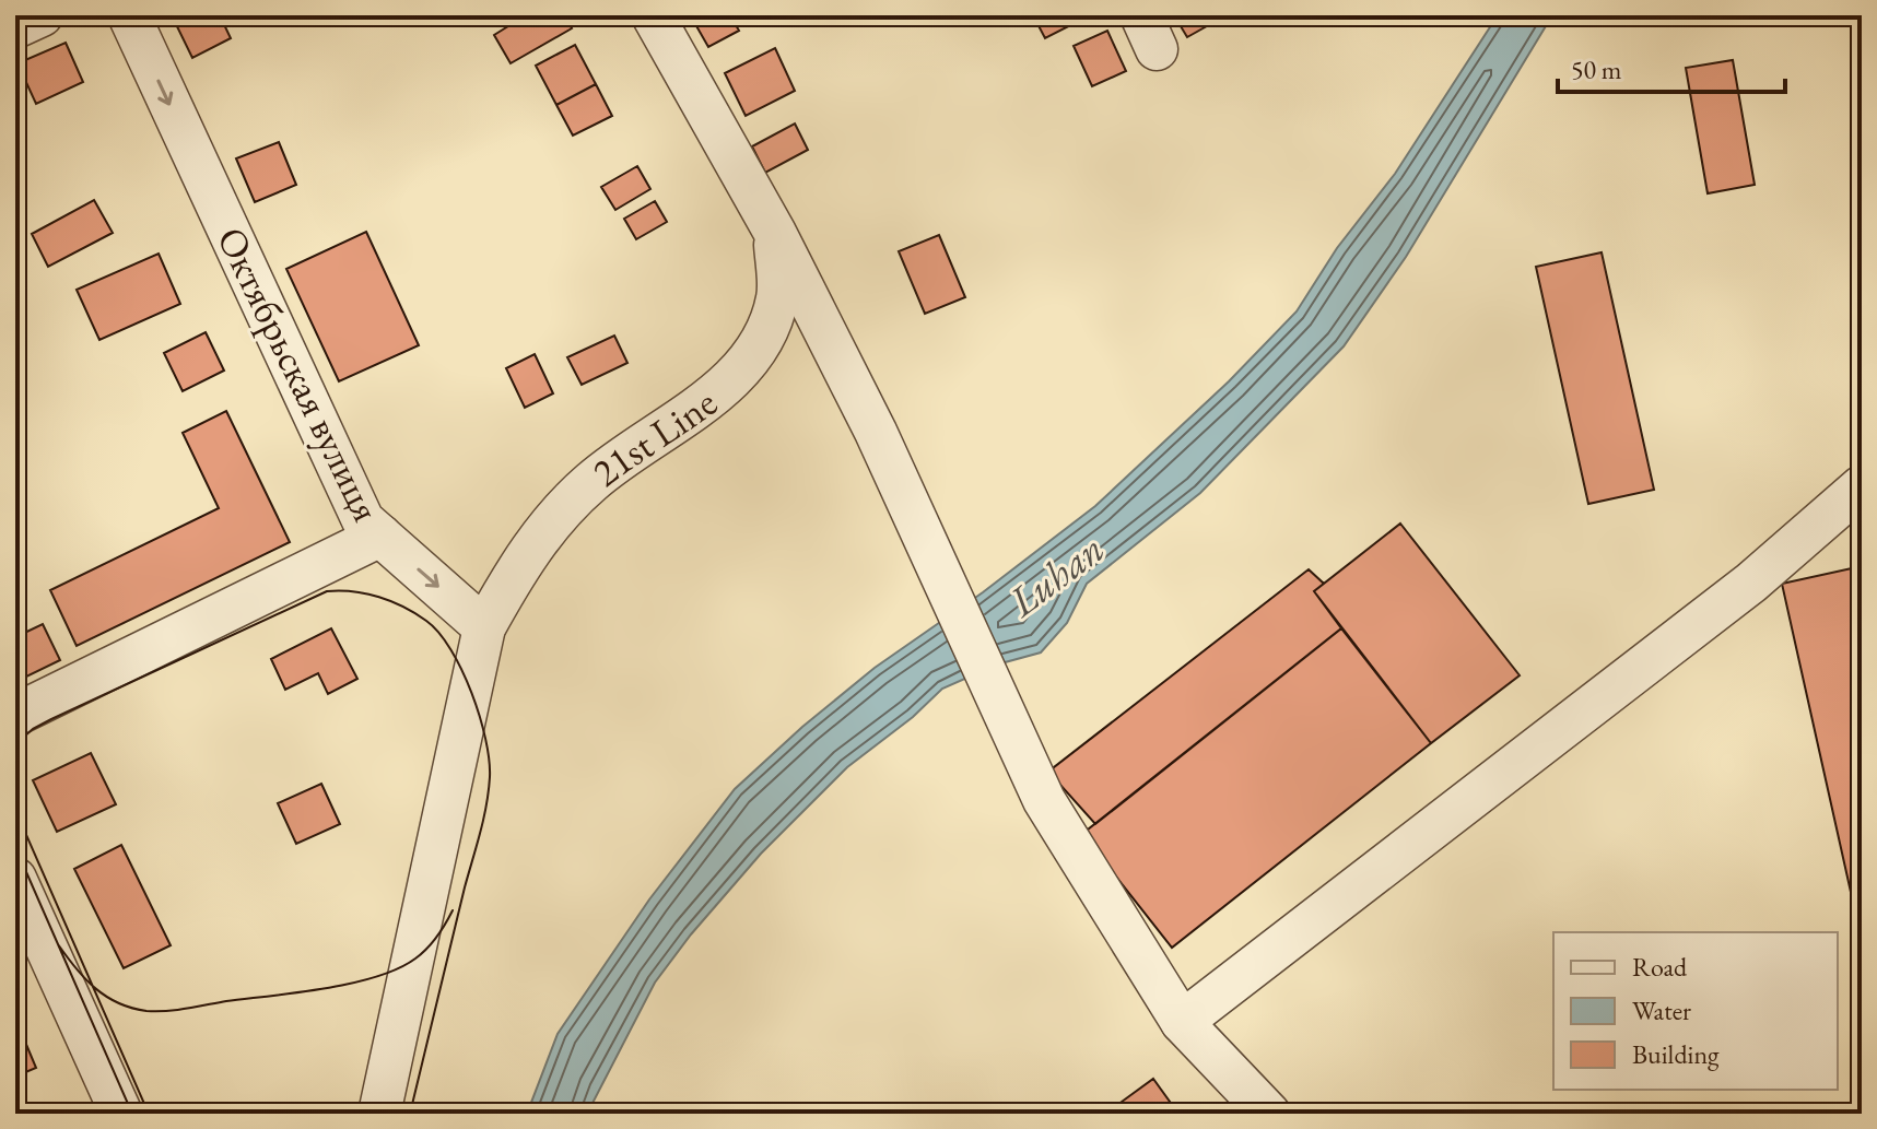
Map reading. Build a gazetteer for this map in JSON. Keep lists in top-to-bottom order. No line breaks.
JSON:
{"streets":{"street":["Октябрьская вулиця","21st Line"]},"crossings":[["Октябрьская вулиця","21st Line"]],"one_way":["Октябрьская вулиця"],"water":["Luhan"],"legend":["Road","Water","Building"],"scale_bar":"50 m"}
